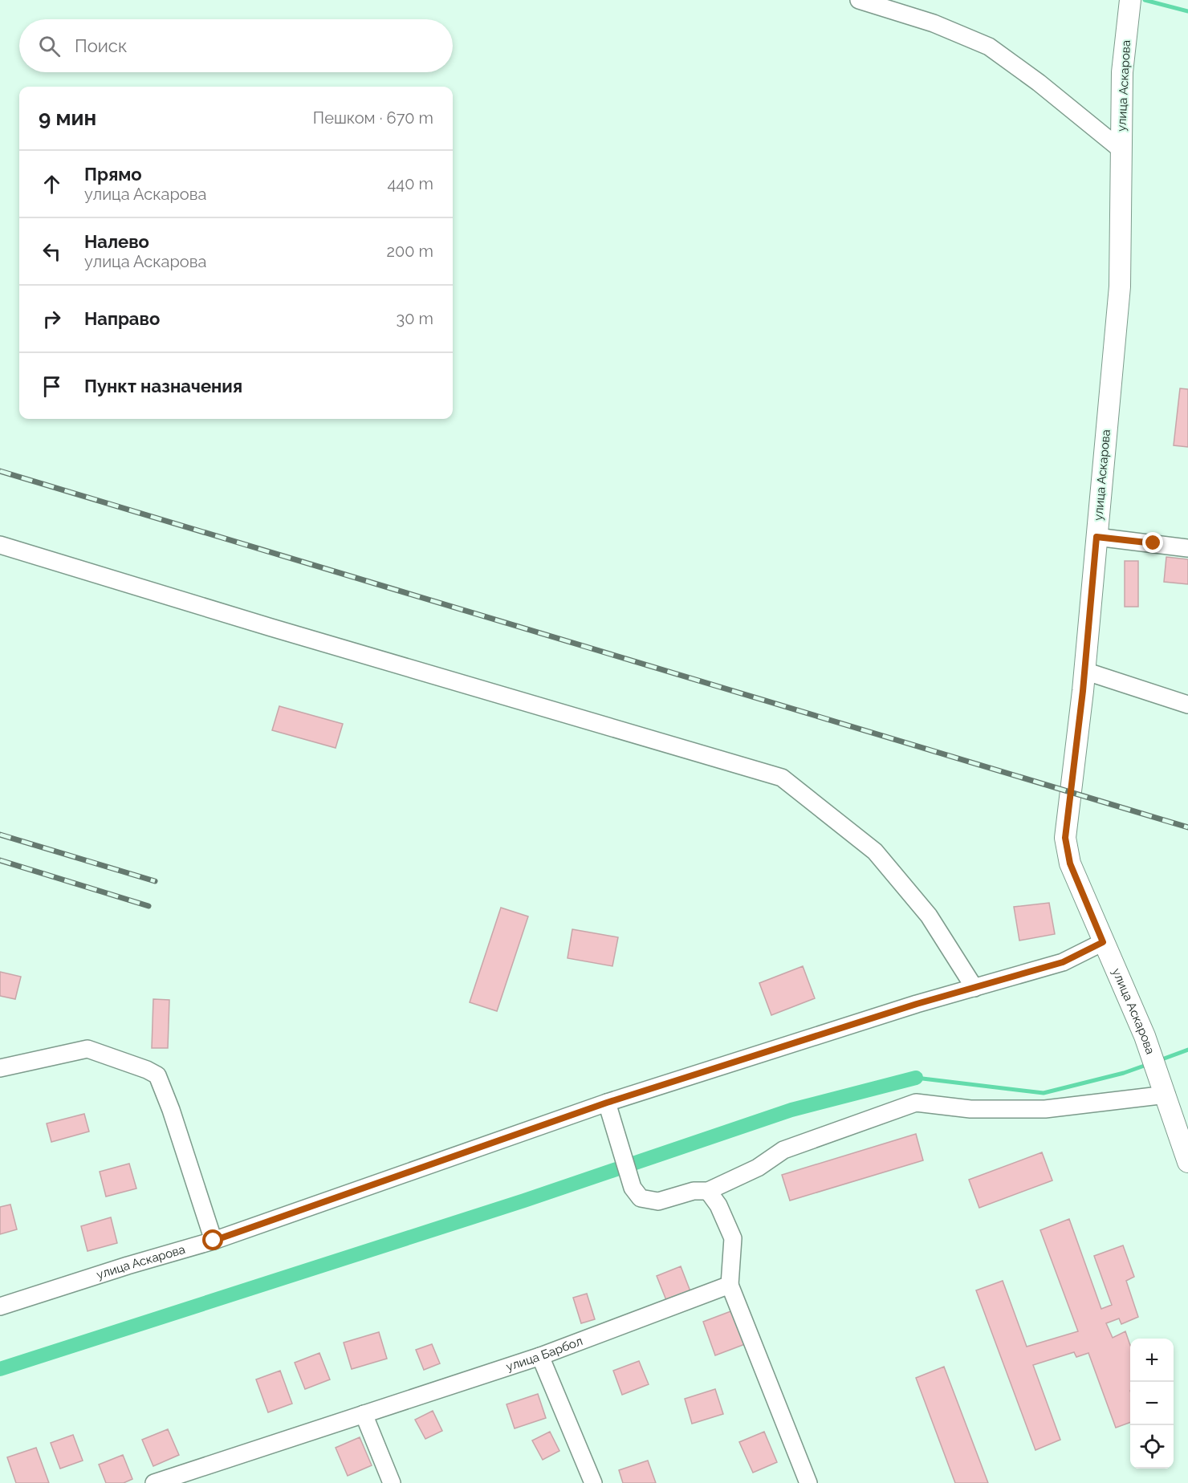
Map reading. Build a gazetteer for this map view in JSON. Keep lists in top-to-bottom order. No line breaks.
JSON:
{"streets":{"main road":["улица Аскарова"],"street":["улица Барбол"]},"page":{"search":"Поиск","heading":["9 мин","Пешком · 670 m"],"list":[["Прямо","улица Аскарова","440 m"],["Налево","улица Аскарова","200 m"],["Направо","30 m"],"Пункт назначения"],"map_buttons":["+","−"]}}
